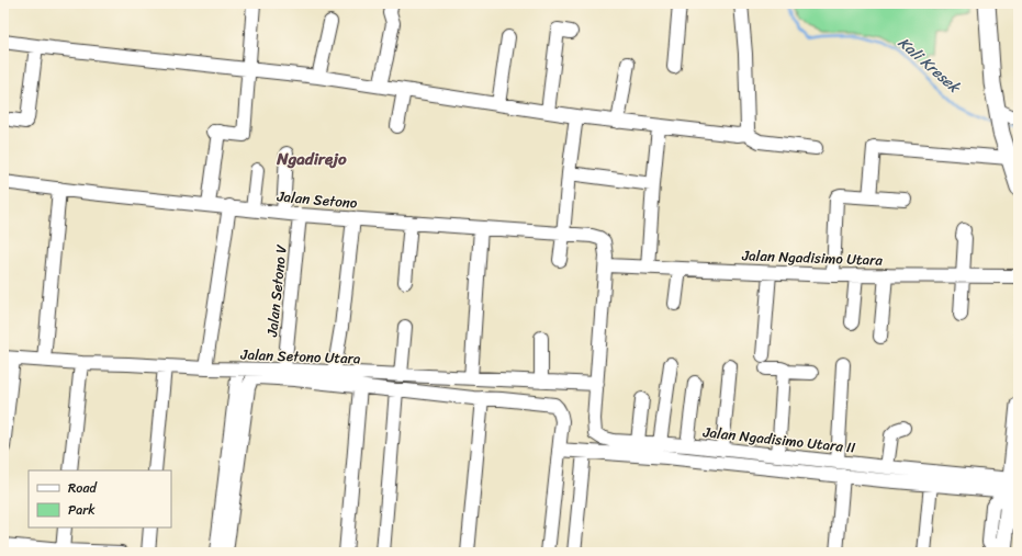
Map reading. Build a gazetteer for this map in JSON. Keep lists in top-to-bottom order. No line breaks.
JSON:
{"streets":{"street":["Jalan Setono","Jalan Ngadisimo Utara","Jalan Setono V","Jalan Setono Utara","Jalan Ngadisimo Utara II"]},"crossings":[["Jalan Setono","Jalan Ngadisimo Utara"],["Jalan Setono","Jalan Setono V"],["Jalan Setono","Jalan Setono Utara"],["Jalan Setono","Jalan Ngadisimo Utara II"],["Jalan Setono V","Jalan Setono Utara"],["Jalan Setono Utara","Jalan Ngadisimo Utara II"]],"districts":["Ngadirejo"],"water":["Kali Kresek"],"legend":["Road","Park"]}
